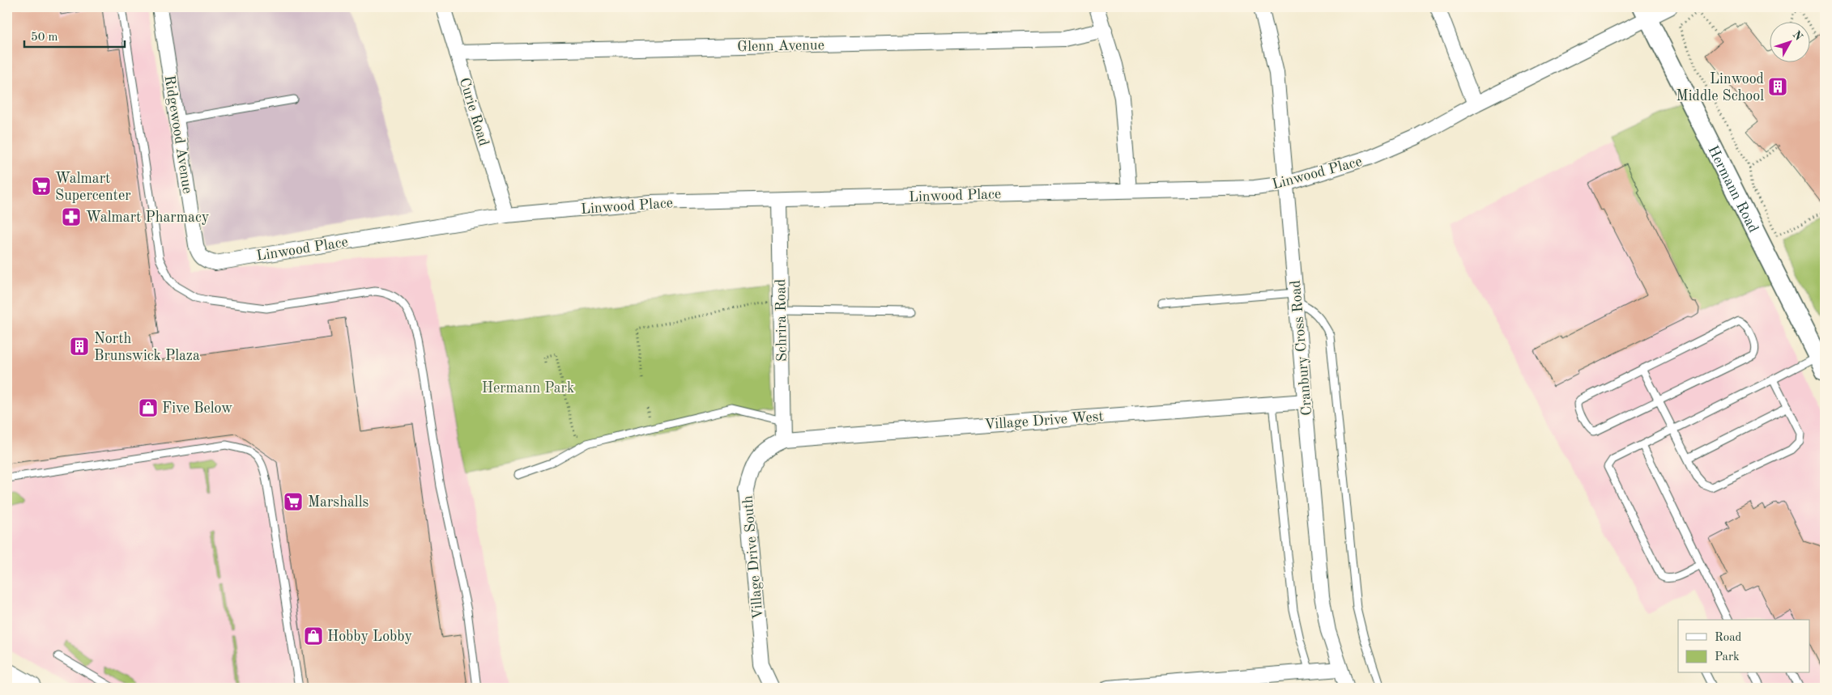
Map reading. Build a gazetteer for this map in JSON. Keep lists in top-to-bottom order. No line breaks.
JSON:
{"streets":{"street":["Glenn Avenue","Curie Road","Ridgewood Avenue","Linwood Place","Hermann Road","Schrira Road","Cranbury Cross Road","Village Drive West","Village Drive South"]},"crossings":[["Glenn Avenue","Curie Road"],["Curie Road","Linwood Place"],["Ridgewood Avenue","Linwood Place"],["Linwood Place","Hermann Road"],["Linwood Place","Schrira Road"],["Linwood Place","Cranbury Cross Road"],["Schrira Road","Village Drive West"],["Schrira Road","Village Drive South"],["Cranbury Cross Road","Village Drive West"],["Village Drive West","Village Drive South"]],"parks":["Hermann Park"],"places":{"building":["Linwood Middle School","North Brunswick Plaza"],"supermarket":["Walmart Supercenter","Marshalls"],"pharmacy":["Walmart Pharmacy"],"shop":["Five Below","Hobby Lobby"]},"legend":["Road","Park"],"scale_bar":"50 m","north":"top right"}
